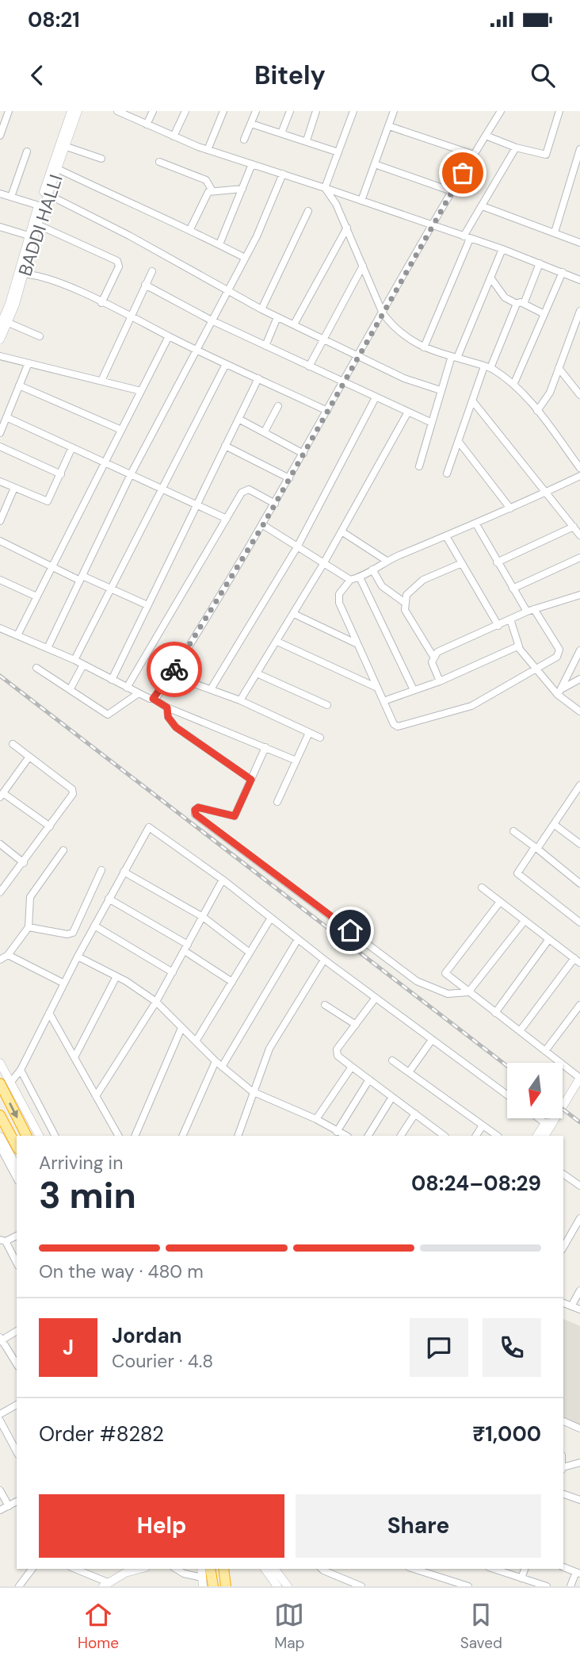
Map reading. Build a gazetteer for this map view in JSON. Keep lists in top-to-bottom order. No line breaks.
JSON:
{"streets":{"street":["BADDI HALLI"]},"north":"bottom","page":{"status":"08:21","header":"Bitely","heading":["3 min","Arriving in","08:24–08:29"],"panel":["Jordan","Courier · 4.8","Order #8282","₹1,000"],"bar":"On the way · 480 m","round":"J","buttons":["Help","Share"],"tabs":["Home","Map","Saved"]}}
